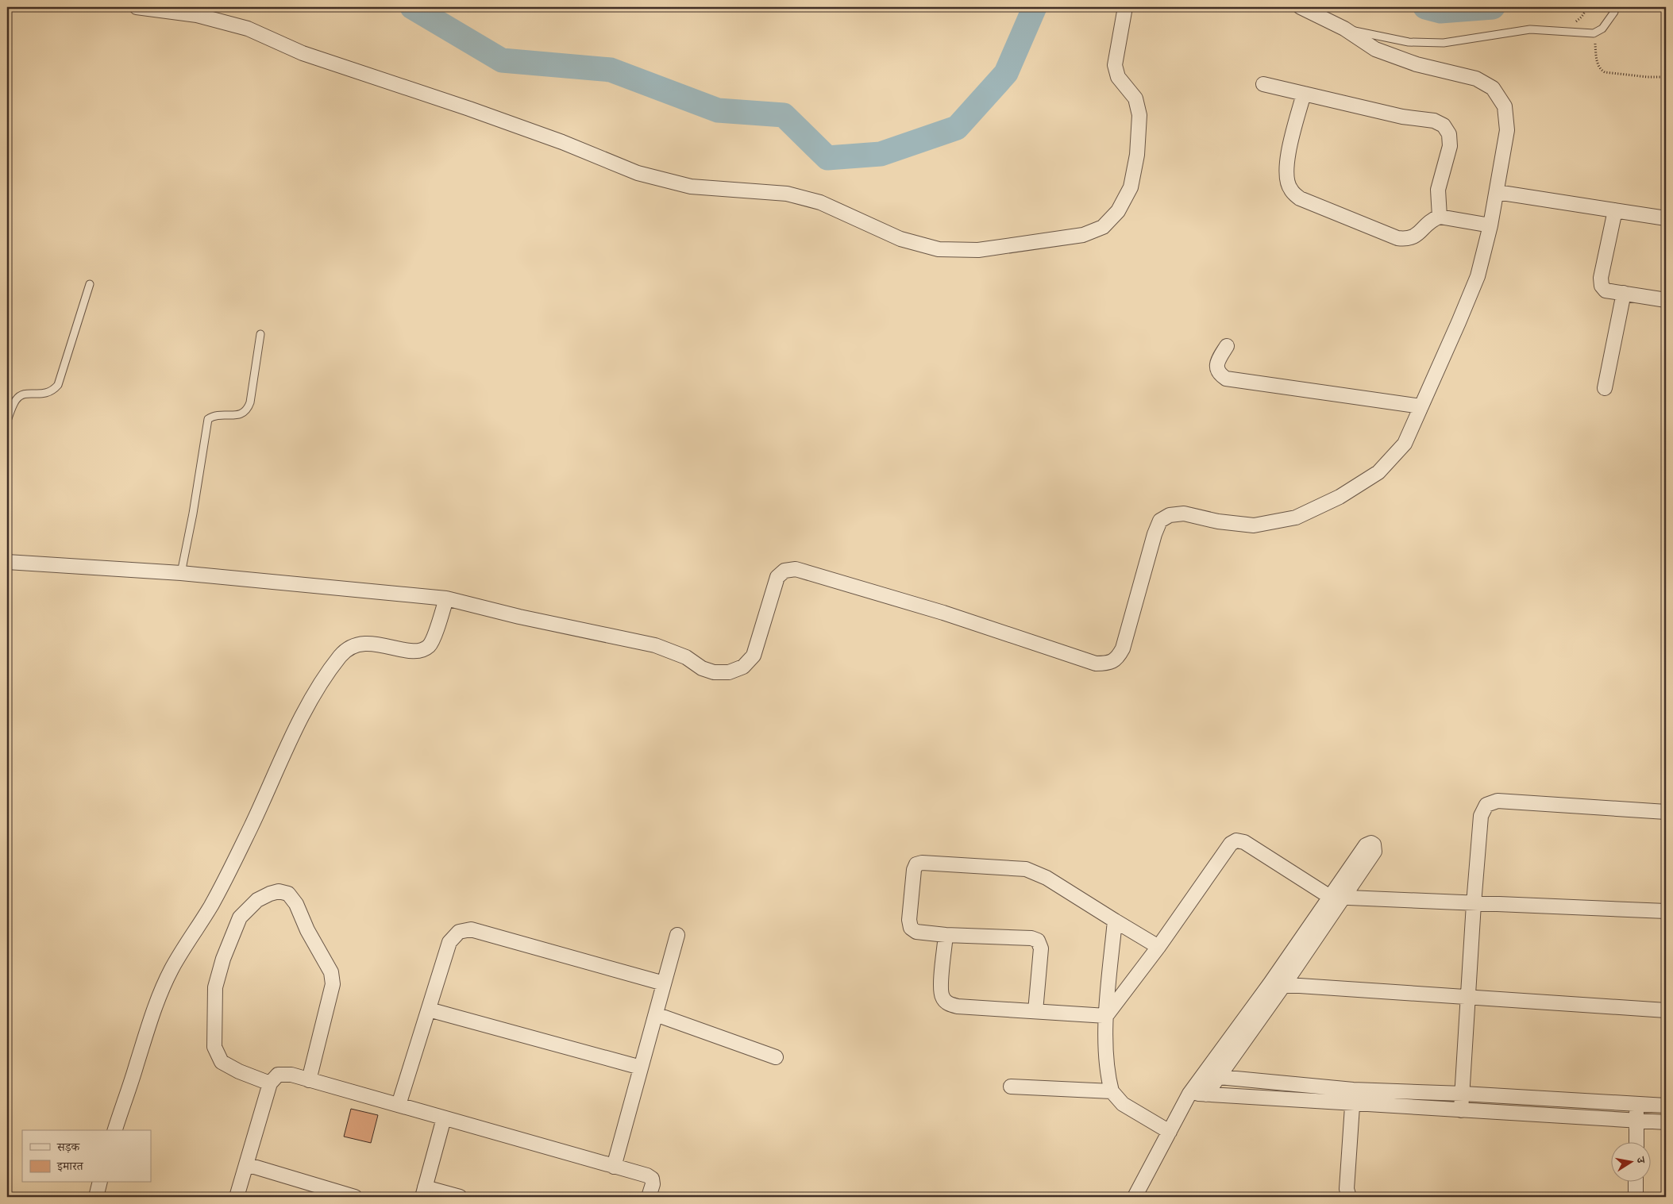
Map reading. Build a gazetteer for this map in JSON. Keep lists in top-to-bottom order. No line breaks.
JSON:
{"legend":["सड़क","इमारत"],"north":"right"}
